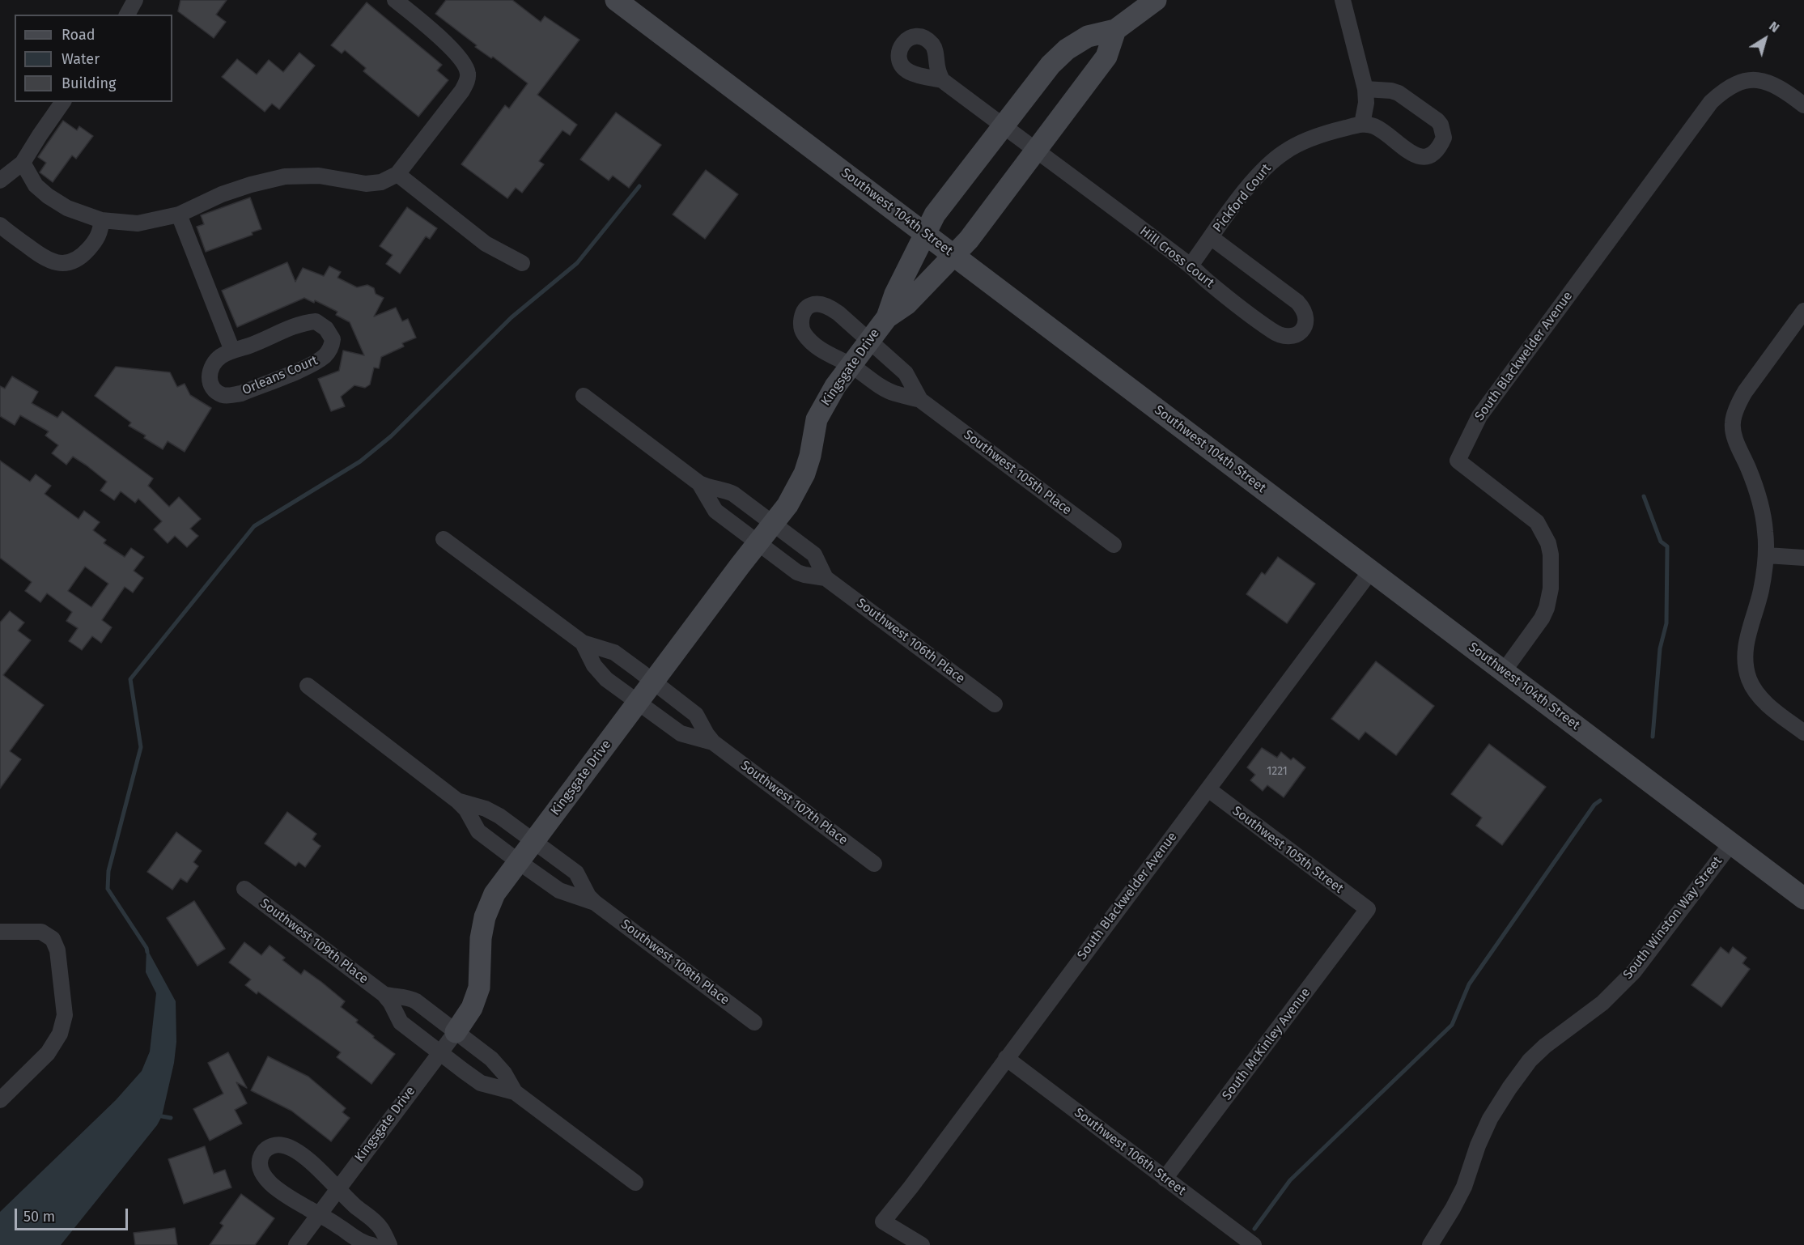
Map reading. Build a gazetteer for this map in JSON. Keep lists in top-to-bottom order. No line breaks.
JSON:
{"streets":{"street":["Pickford Court","Southwest 104th Street","Hill Cross Court","South Blackwelder Avenue","Kingsgate Drive","Orleans Court","Southwest 105th Place","Southwest 106th Place","Southwest 107th Place","Southwest 105th Street","South Winston Way Street","Southwest 109th Place","Southwest 108th Place","South McKinley Avenue","Southwest 106th Street"]},"crossings":[["Pickford Court","Hill Cross Court"],["Southwest 104th Street","South Blackwelder Avenue"],["Southwest 104th Street","Kingsgate Drive"],["Southwest 104th Street","South Winston Way Street"],["Hill Cross Court","Kingsgate Drive"],["South Blackwelder Avenue","Southwest 105th Street"],["South Blackwelder Avenue","Southwest 106th Street"],["Kingsgate Drive","Southwest 105th Place"],["Kingsgate Drive","Southwest 106th Place"],["Kingsgate Drive","Southwest 107th Place"],["Kingsgate Drive","Southwest 109th Place"],["Kingsgate Drive","Southwest 108th Place"],["Southwest 105th Street","South McKinley Avenue"],["South McKinley Avenue","Southwest 106th Street"]],"house_numbers":["1221"],"legend":["Road","Water","Building"],"scale_bar":"50 m","north":"top right"}
